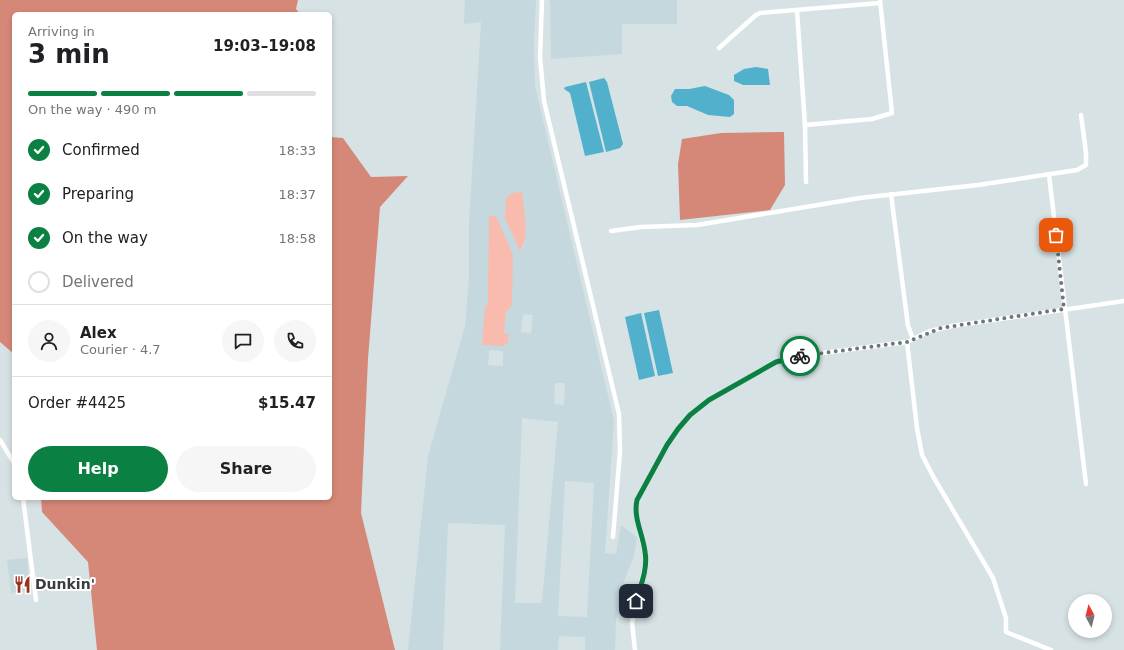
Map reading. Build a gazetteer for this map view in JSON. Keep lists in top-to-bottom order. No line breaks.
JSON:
{"places":{"restaurant":["Dunkin'"]},"north":"top","page":{"heading":["3 min","Arriving in","19:03–19:08"],"panel":["Alex","Courier · 4.7","Order #4425","$15.47"],"bar":"On the way · 490 m","list":[["Confirmed","18:33"],["Preparing","18:37"],["On the way","18:58"],"Delivered"],"buttons":["Help","Share"]}}
